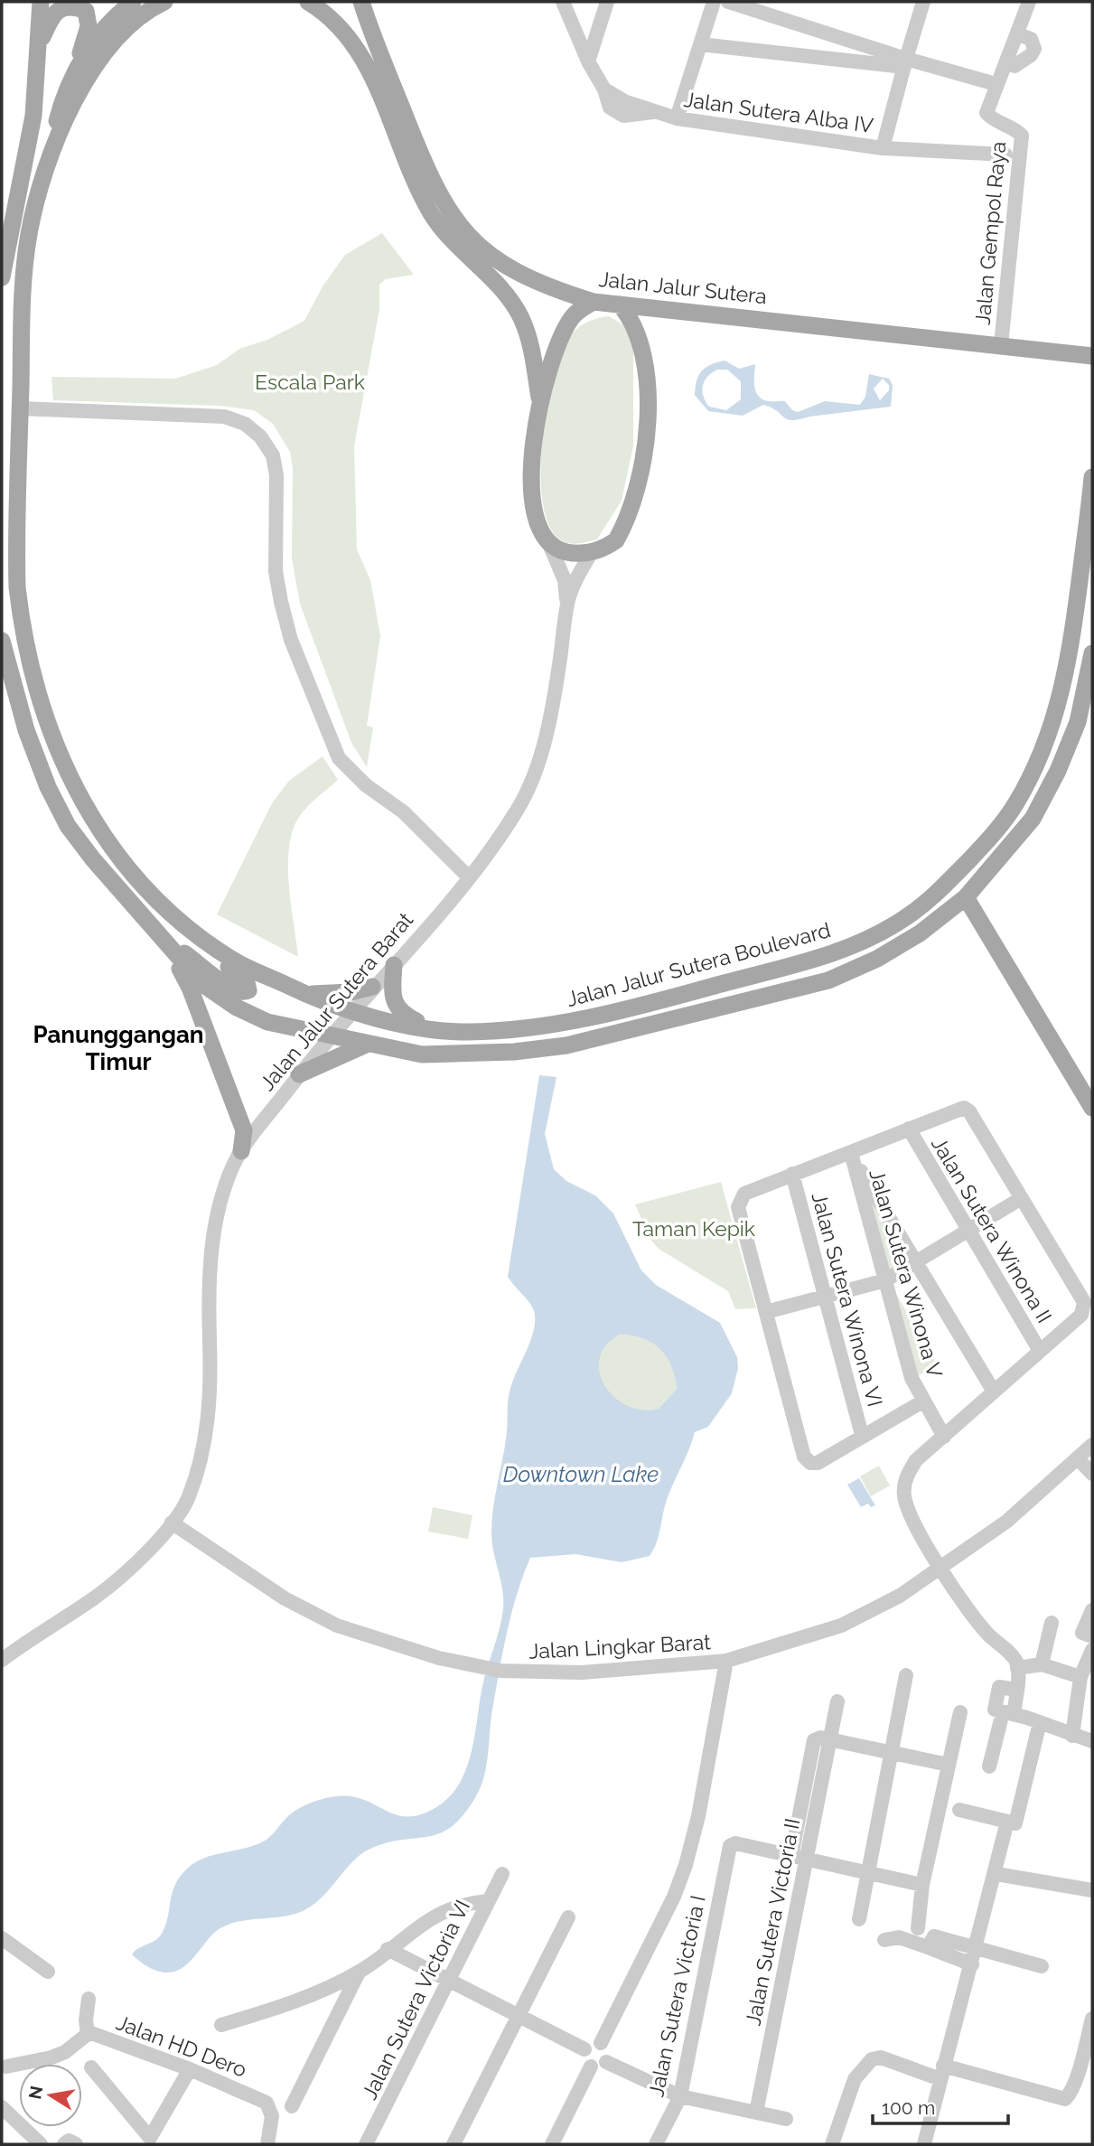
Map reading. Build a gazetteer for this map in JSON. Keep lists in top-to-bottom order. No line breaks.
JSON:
{"streets":{"main road":["Jalan Jalur Sutera","Jalan Jalur Sutera Boulevard","Jalan Jalur Sutera Barat"],"street":["Jalan Sutera Alba IV","Jalan Gempol Raya","Jalan Sutera Winona II","Jalan Sutera Winona V","Jalan Sutera Winona VI","Jalan Lingkar Barat","Jalan Sutera Victoria II","Jalan Sutera Victoria I","Jalan Sutera Victoria VI","Jalan HD Dero"]},"crossings":[["Jalan Gempol Raya","Jalan Jalur Sutera"],["Jalan Jalur Sutera Boulevard","Jalan Jalur Sutera Barat"],["Jalan Jalur Sutera Barat","Jalan Lingkar Barat"],["Jalan Sutera Victoria II","Jalan Sutera Victoria I"]],"districts":["Panunggangan Timur"],"water":["Downtown Lake"],"parks":["Escala Park","Taman Kepik"],"scale_bar":"100 m","north":"left"}
